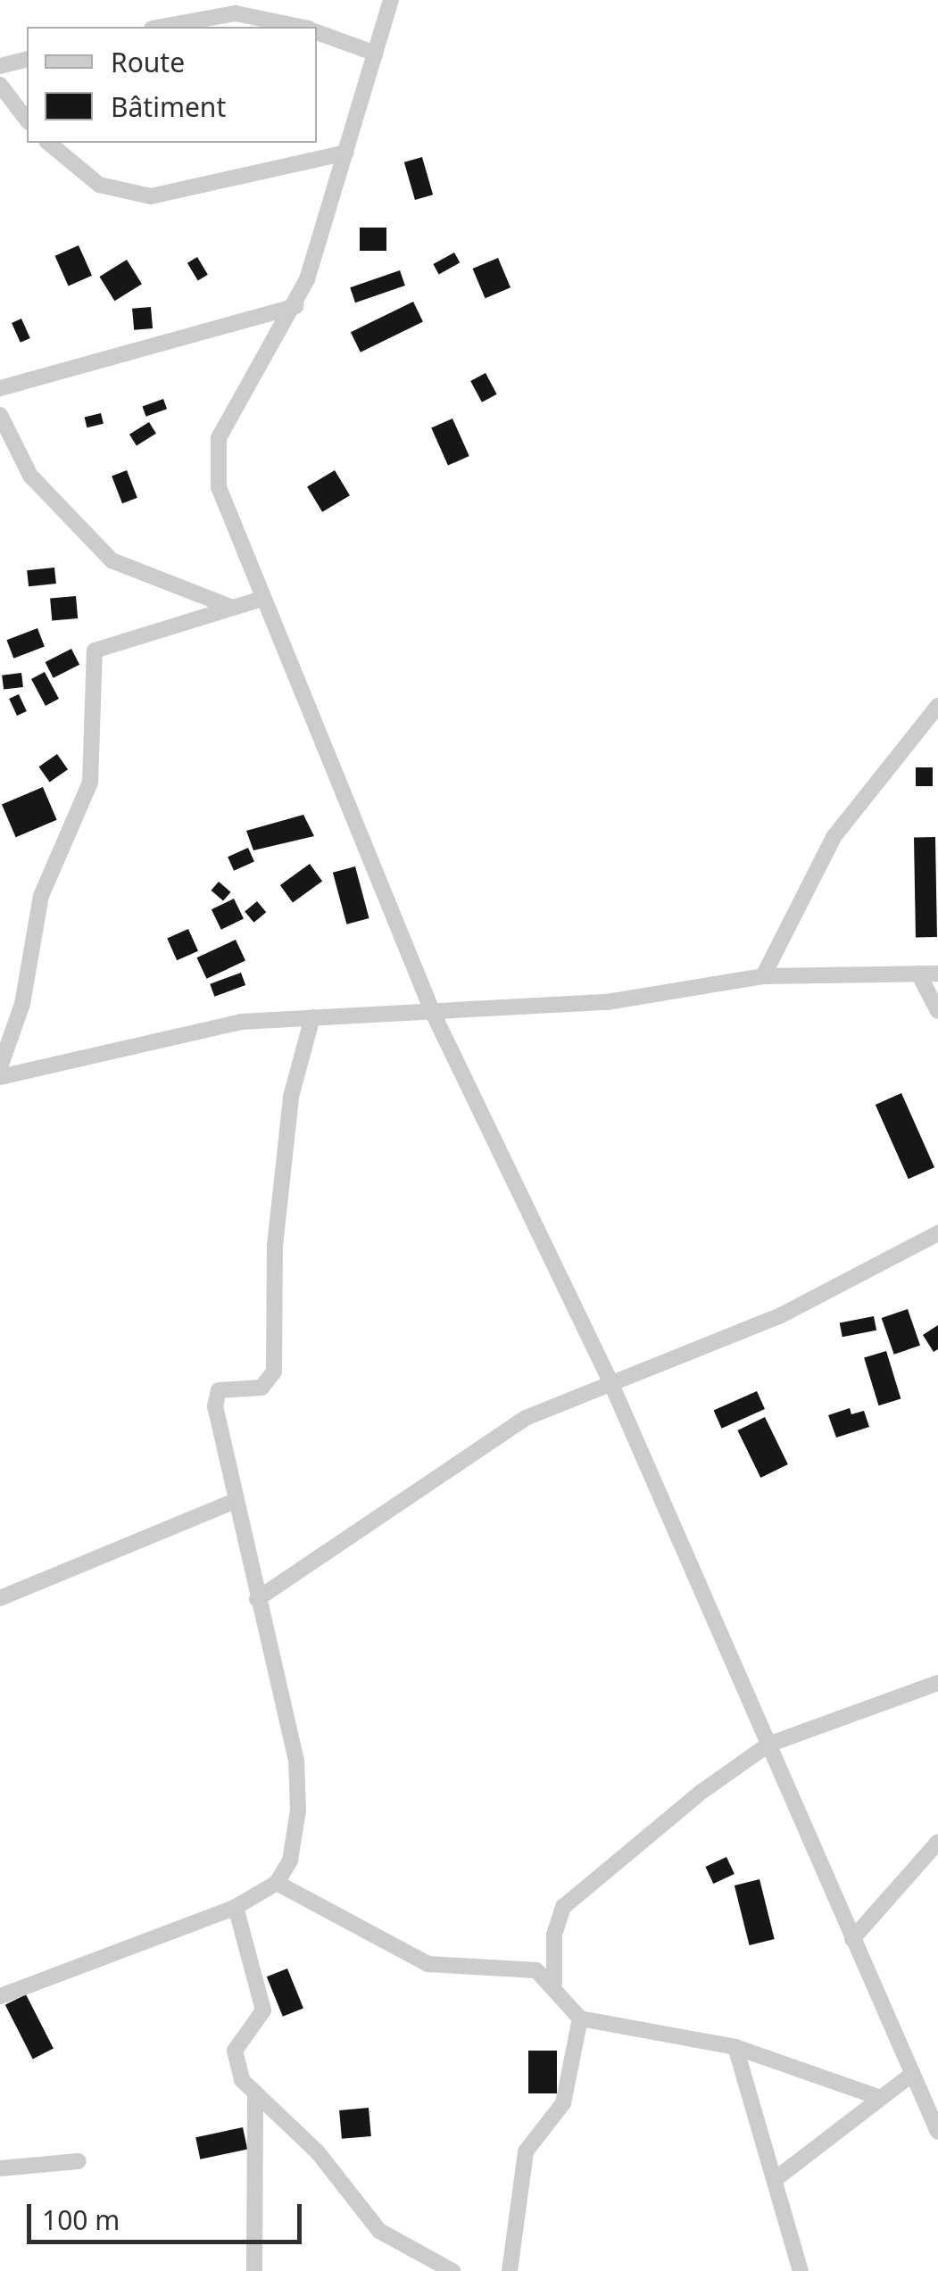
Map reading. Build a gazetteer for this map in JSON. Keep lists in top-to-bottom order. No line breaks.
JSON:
{"legend":["Route","Bâtiment"],"scale_bar":"100 m"}
